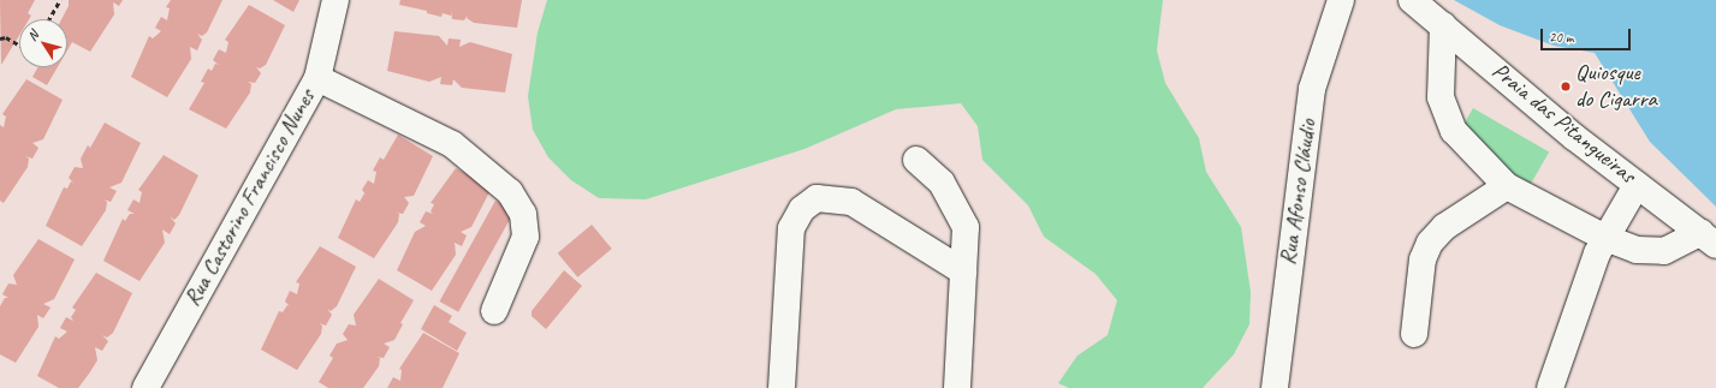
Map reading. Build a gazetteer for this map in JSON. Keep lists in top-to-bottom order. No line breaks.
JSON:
{"streets":{"street":["Praia das Pitangueiras","Rua Afonso Cláudio","Rua Castorino Francisco Nunes"]},"places":["Quiosque do Cigarra"],"scale_bar":"20 m","north":"top left"}
